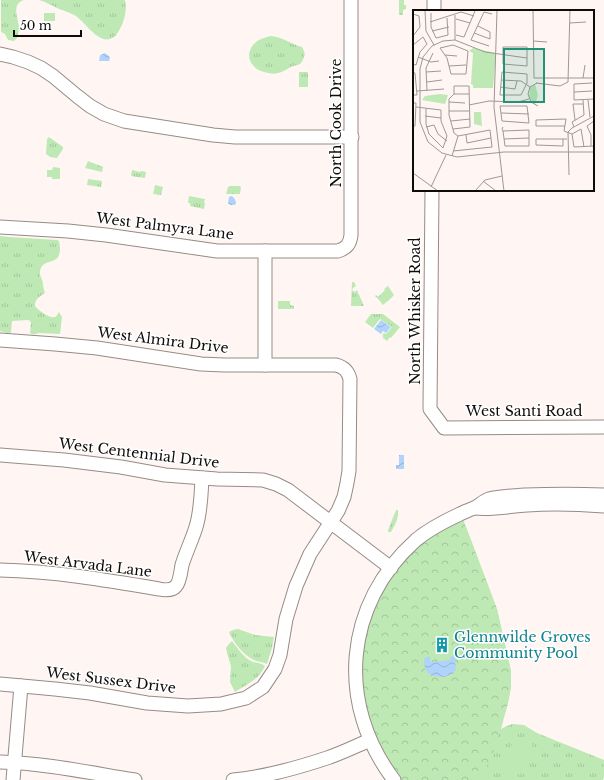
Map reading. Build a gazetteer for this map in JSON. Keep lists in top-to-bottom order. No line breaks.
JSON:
{"streets":{"street":["North Cook Drive","West Palmyra Lane","North Whisker Road","West Almira Drive","West Santi Road","West Centennial Drive","West Arvada Lane","West Sussex Drive"]},"crossings":[["North Cook Drive","West Palmyra Lane"],["North Whisker Road","West Santi Road"],["West Almira Drive","West Centennial Drive"],["West Almira Drive","West Sussex Drive"],["West Centennial Drive","West Arvada Lane"],["West Centennial Drive","West Sussex Drive"]],"places":{"building":["Glennwilde Groves Community Pool"]},"scale_bar":"50 m"}
